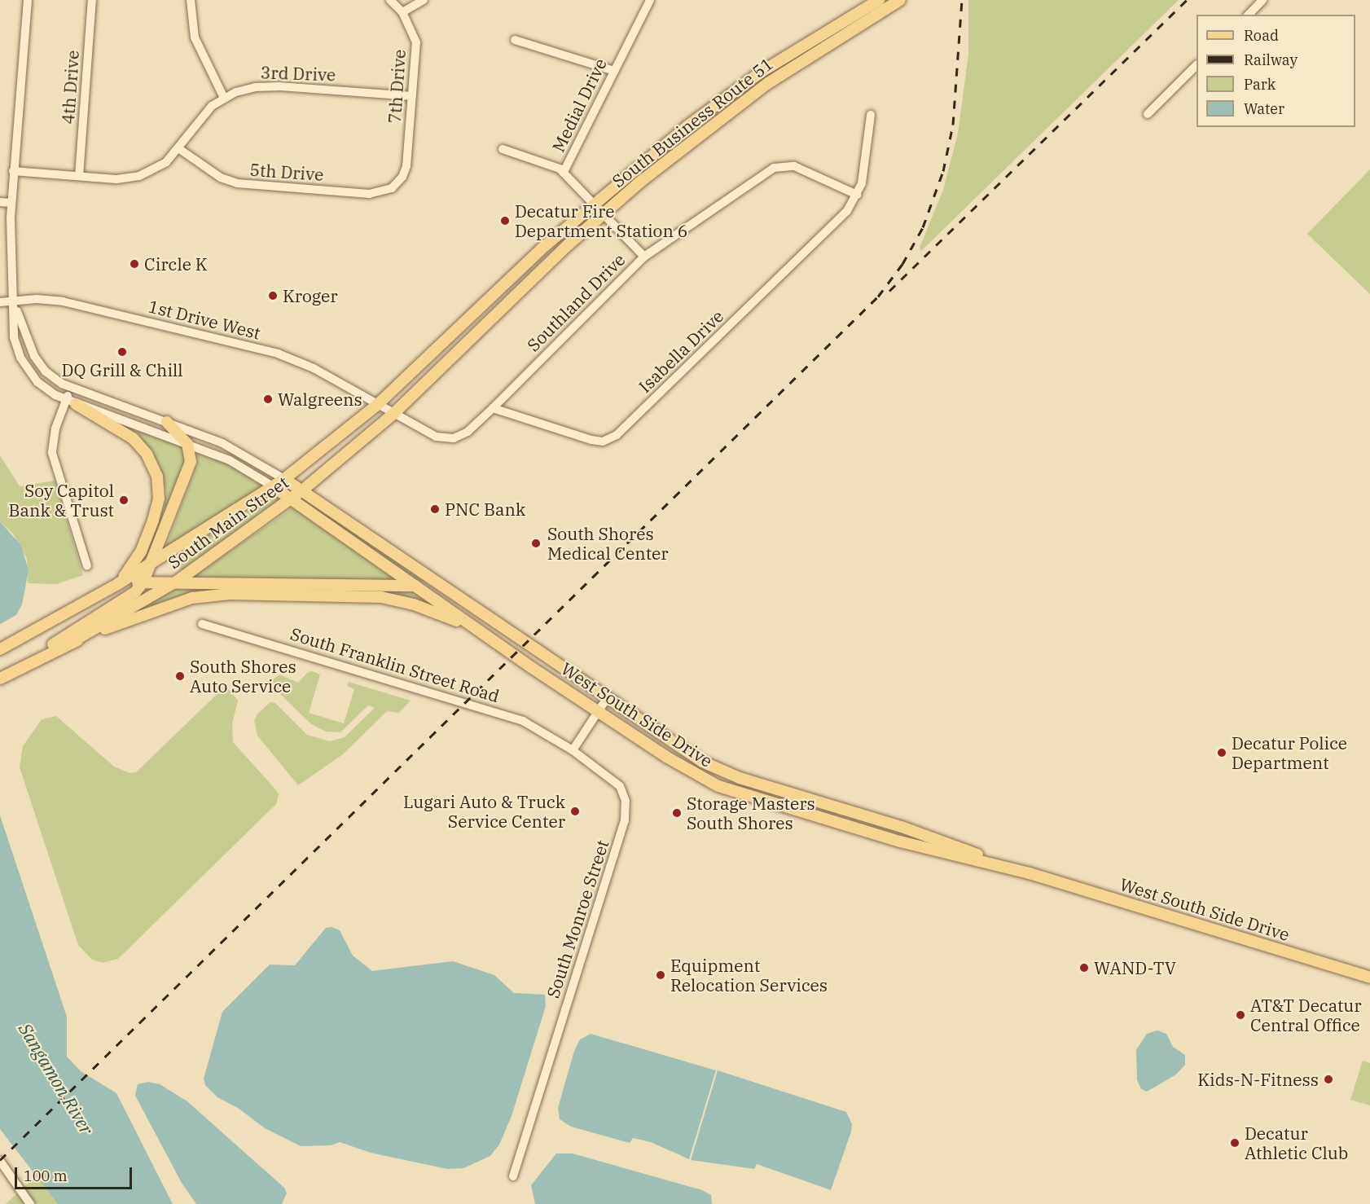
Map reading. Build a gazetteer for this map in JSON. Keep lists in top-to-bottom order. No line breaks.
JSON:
{"streets":{"main road":["South Business Route 51","South Main Street","West South Side Drive"],"street":["3rd Drive","7th Drive","4th Drive","Medial Drive","5th Drive","Southland Drive","1st Drive West","Isabella Drive","South Franklin Street Road","South Monroe Street"]},"crossings":[["3rd Drive","7th Drive"],["3rd Drive","4th Drive"],["3rd Drive","5th Drive"],["7th Drive","5th Drive"],["Medial Drive","South Business Route 51"],["Medial Drive","Southland Drive"],["South Business Route 51","Southland Drive"],["South Business Route 51","1st Drive West"],["South Business Route 51","South Main Street"],["Southland Drive","1st Drive West"],["Southland Drive","Isabella Drive"],["Southland Drive","South Main Street"],["1st Drive West","South Main Street"],["South Main Street","West South Side Drive"],["South Franklin Street Road","South Monroe Street"]],"water":["Sangamon River"],"places":["Decatur Fire Department Station 6","Circle K","Kroger","DQ Grill & Chill","Walgreens","Soy Capitol Bank & Trust","PNC Bank","South Shores Medical Center","South Shores Auto Service","Decatur Police Department","Lugari Auto & Truck Service Center","Storage Masters South Shores","WAND-TV","Equipment Relocation Services","AT&T Decatur Central Office","Kids-N-Fitness","Decatur Athletic Club"],"legend":["Road","Railway","Park","Water"],"scale_bar":"100 m"}
